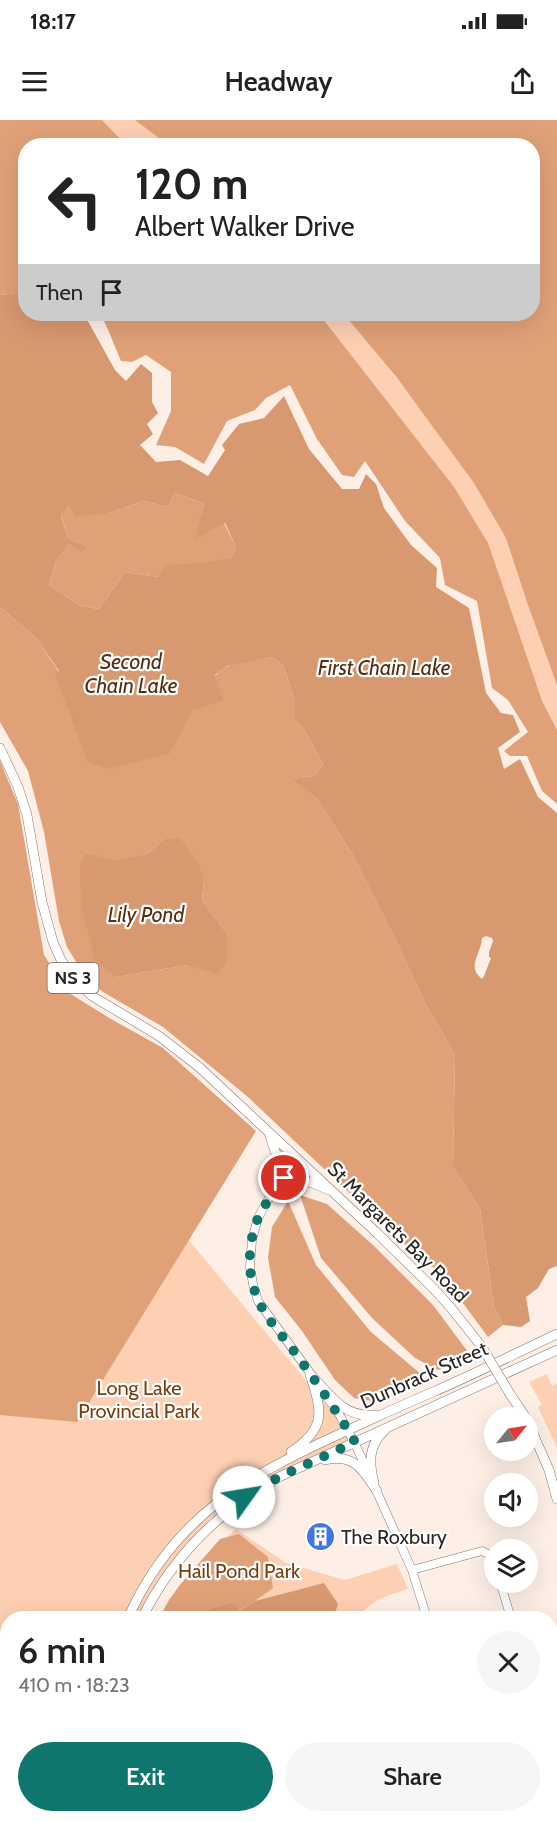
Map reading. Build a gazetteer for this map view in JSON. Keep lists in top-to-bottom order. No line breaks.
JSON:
{"streets":{"main road":["NS 3","St Margarets Bay Road","Dunbrack Street"]},"water":["Second Chain Lake","First Chain Lake","Lily Pond"],"parks":["Long Lake Provincial Park","Hail Pond Park"],"places":{"building":["The Roxbury"]},"north":"top right","page":{"status":"18:17","header":"Headway","turn":["120 m","Albert Walker Drive"],"then":"Then","heading":["6 min","410 m · 18:23"],"buttons":["Exit","Share"]}}
